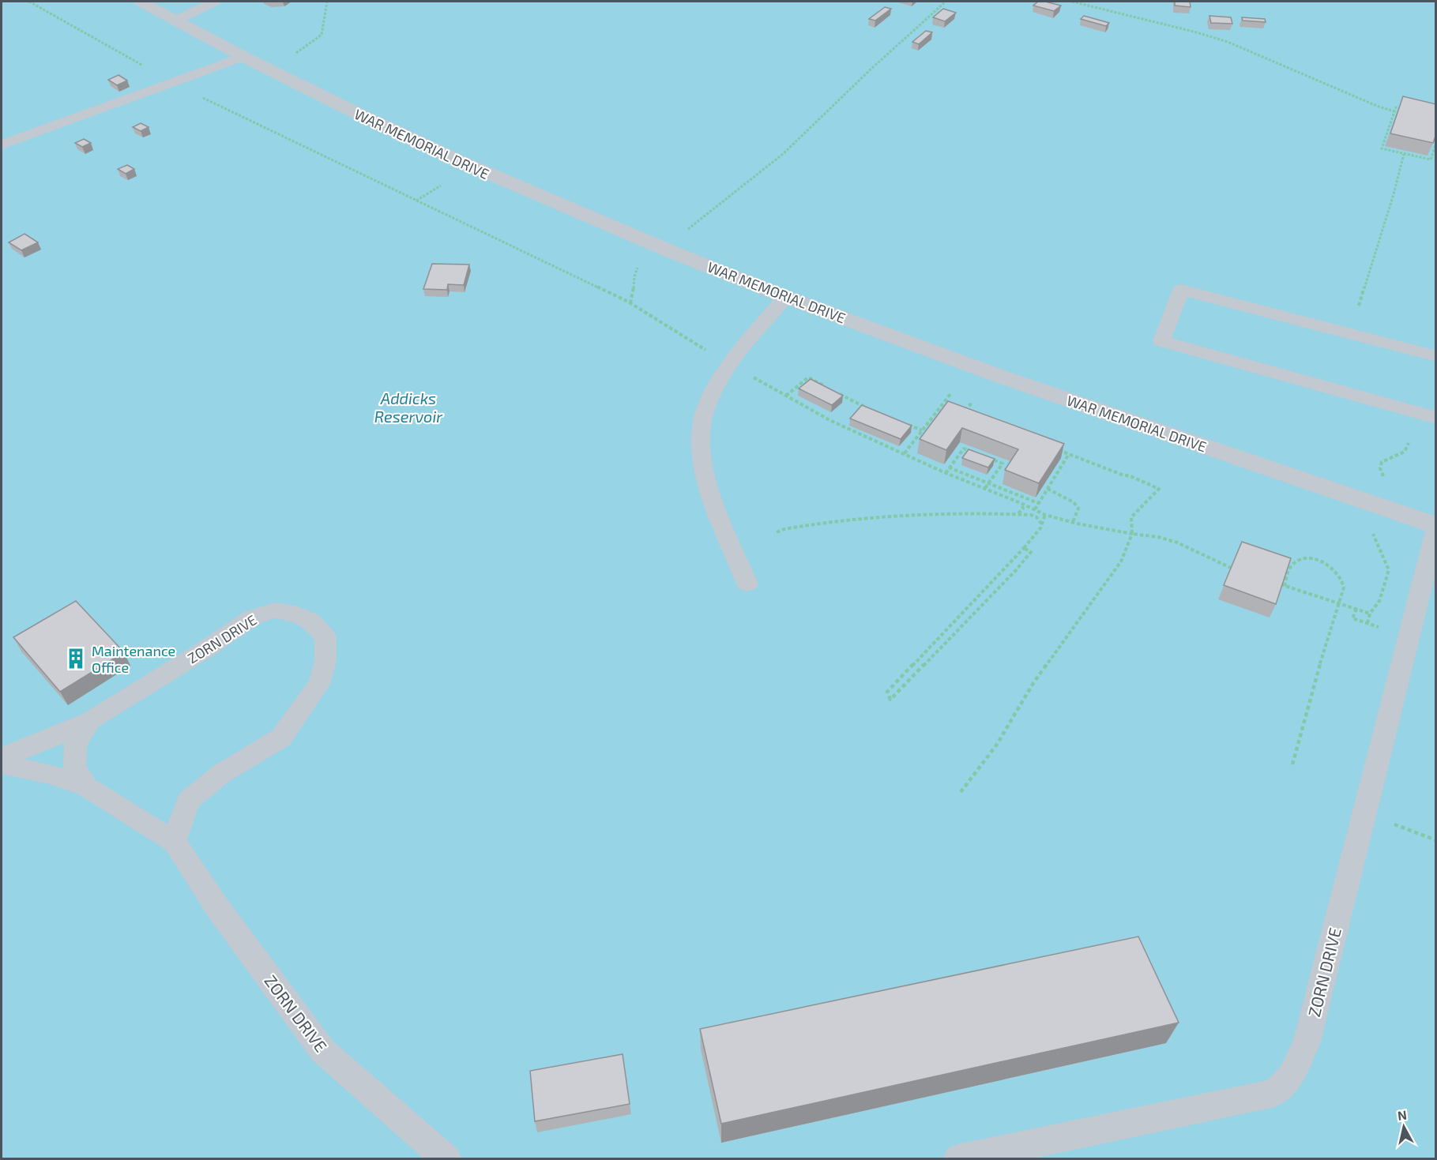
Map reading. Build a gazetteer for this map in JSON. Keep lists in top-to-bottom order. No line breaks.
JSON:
{"streets":{"street":["WAR MEMORIAL DRIVE"],"lane":["ZORN DRIVE"]},"crossings":[["WAR MEMORIAL DRIVE","ZORN DRIVE"]],"water":["Addicks Reservoir"],"places":{"building":["Maintenance Office"]},"north":"top"}
